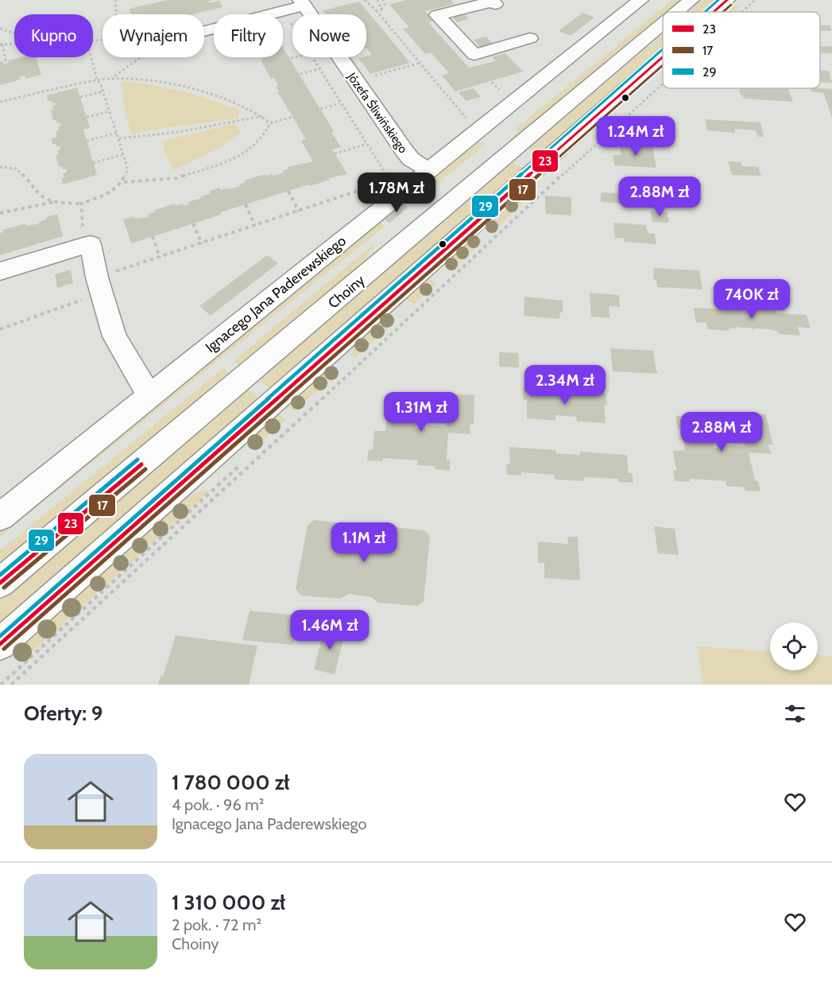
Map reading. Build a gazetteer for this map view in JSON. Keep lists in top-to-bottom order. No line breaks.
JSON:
{"streets":{"street":["Józefa Śliwińskiego","Choiny","Ignacego Jana Paderewskiego"]},"crossings":[["Józefa Śliwińskiego","Ignacego Jana Paderewskiego"]],"lines":["transit line 23","transit line 29","transit line 17"],"legend":["23","17","29"],"page":{"chip":["Kupno","Wynajem","Filtry","Nowe"],"price":["1.24M zł","1.78M zł","2.88M zł","740K zł","2.34M zł","1.31M zł","2.88M zł","1.1M zł","1.46M zł"],"heading":"Oferty: 9","list":[{"name":"1 780 000 zł","note":"4 pok. · 96 m² · Ignacego Jana Paderewskiego"},{"name":"1 310 000 zł","note":"2 pok. · 72 m² · Choiny"}]}}
